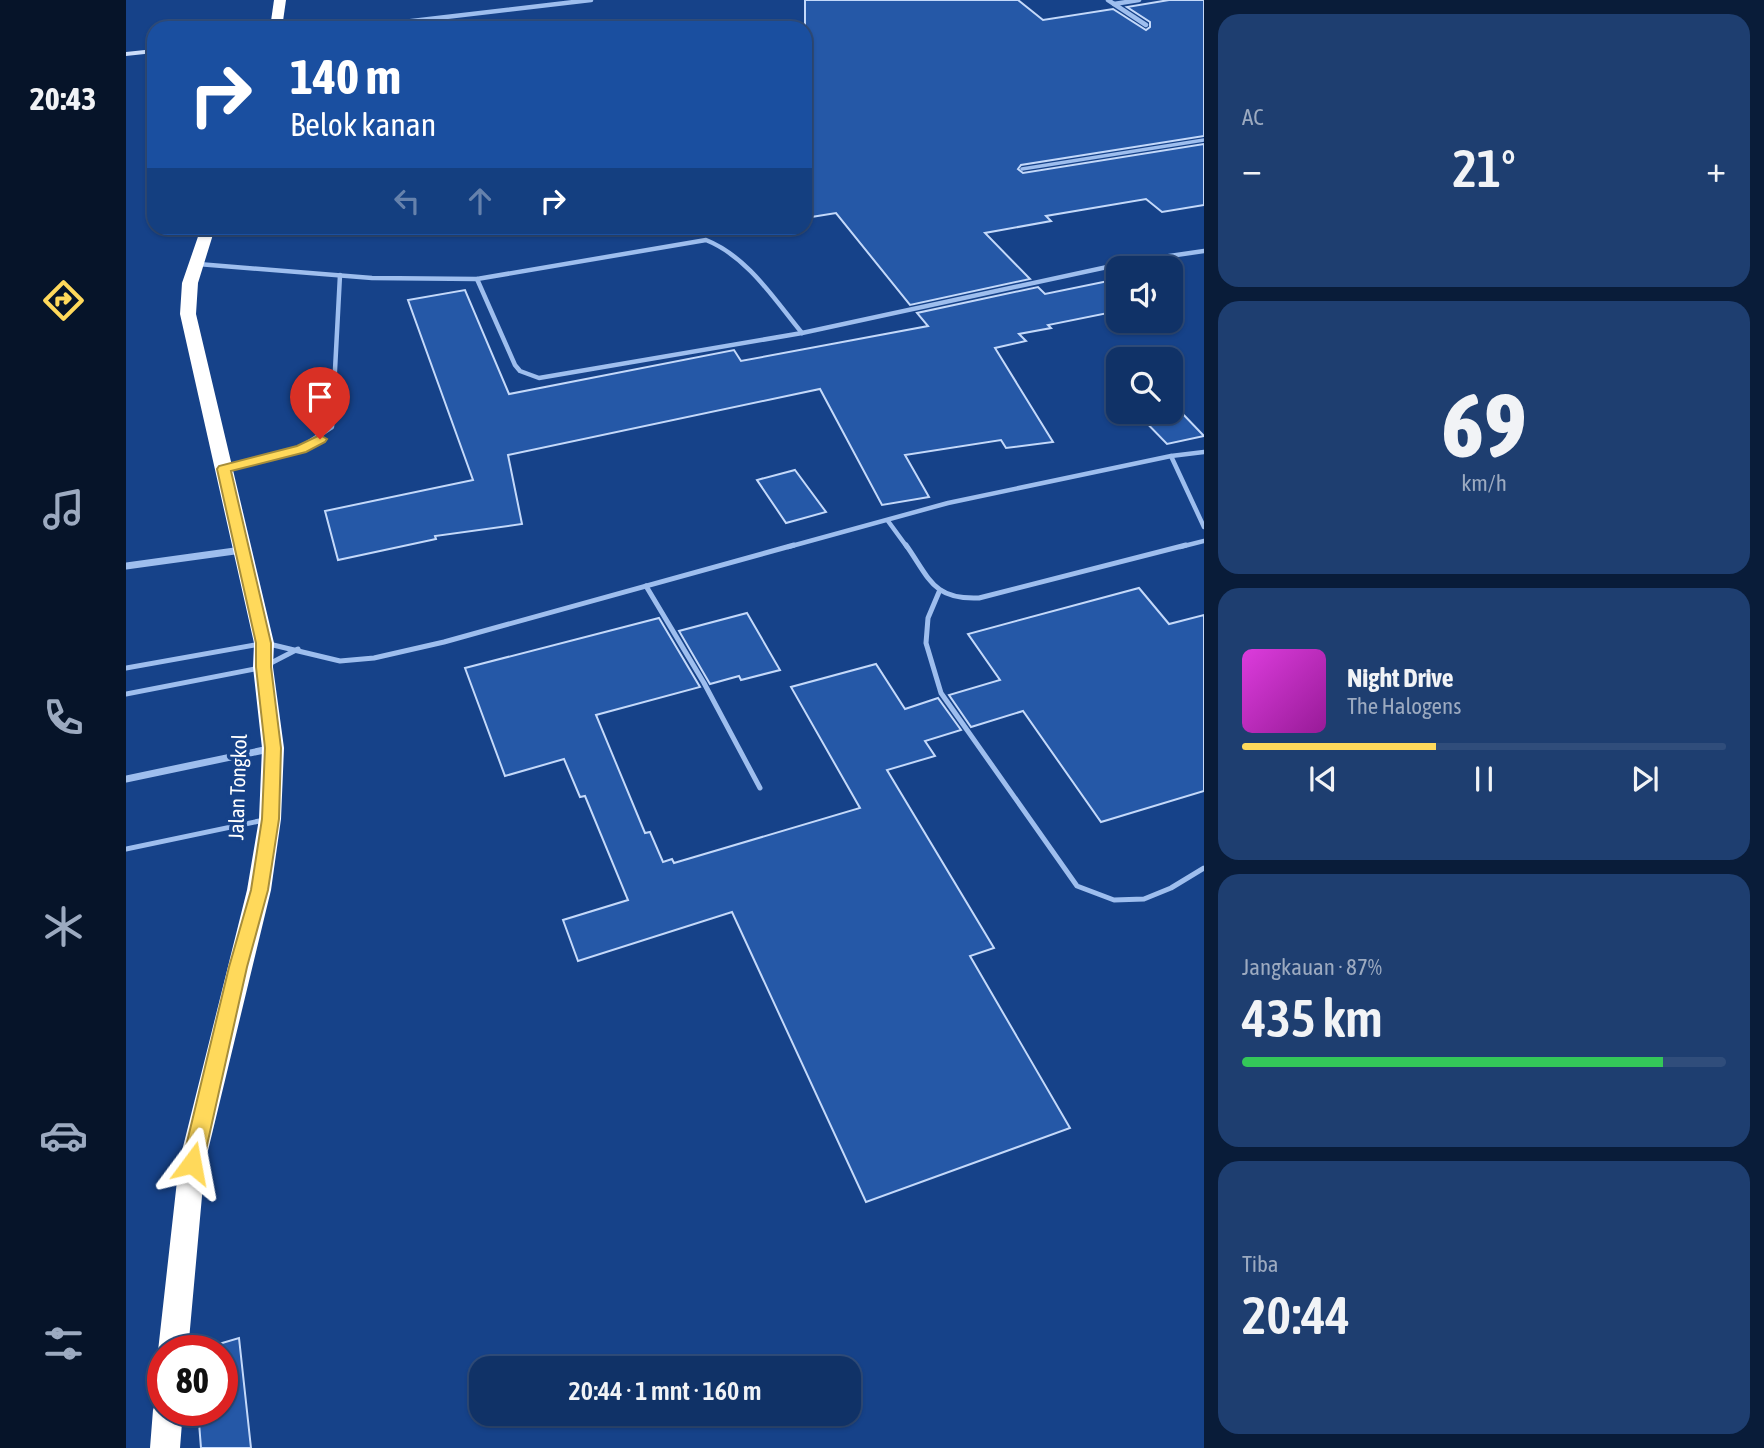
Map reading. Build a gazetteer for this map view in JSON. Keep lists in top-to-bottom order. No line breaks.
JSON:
{"streets":{"highway":["Jalan Tongkol"]},"page":{"tabs":"20:43","tile":["AC",["69","km/h"],["Jangkauan · 87%","435 km"],["Tiba","20:44"]],"turn":["140 m","Belok kanan"],"heat":["−","21°","+"],"song":["Night Drive","The Halogens"],"limit":"80","trip":"20:44 · 1 mnt · 160 m"}}
